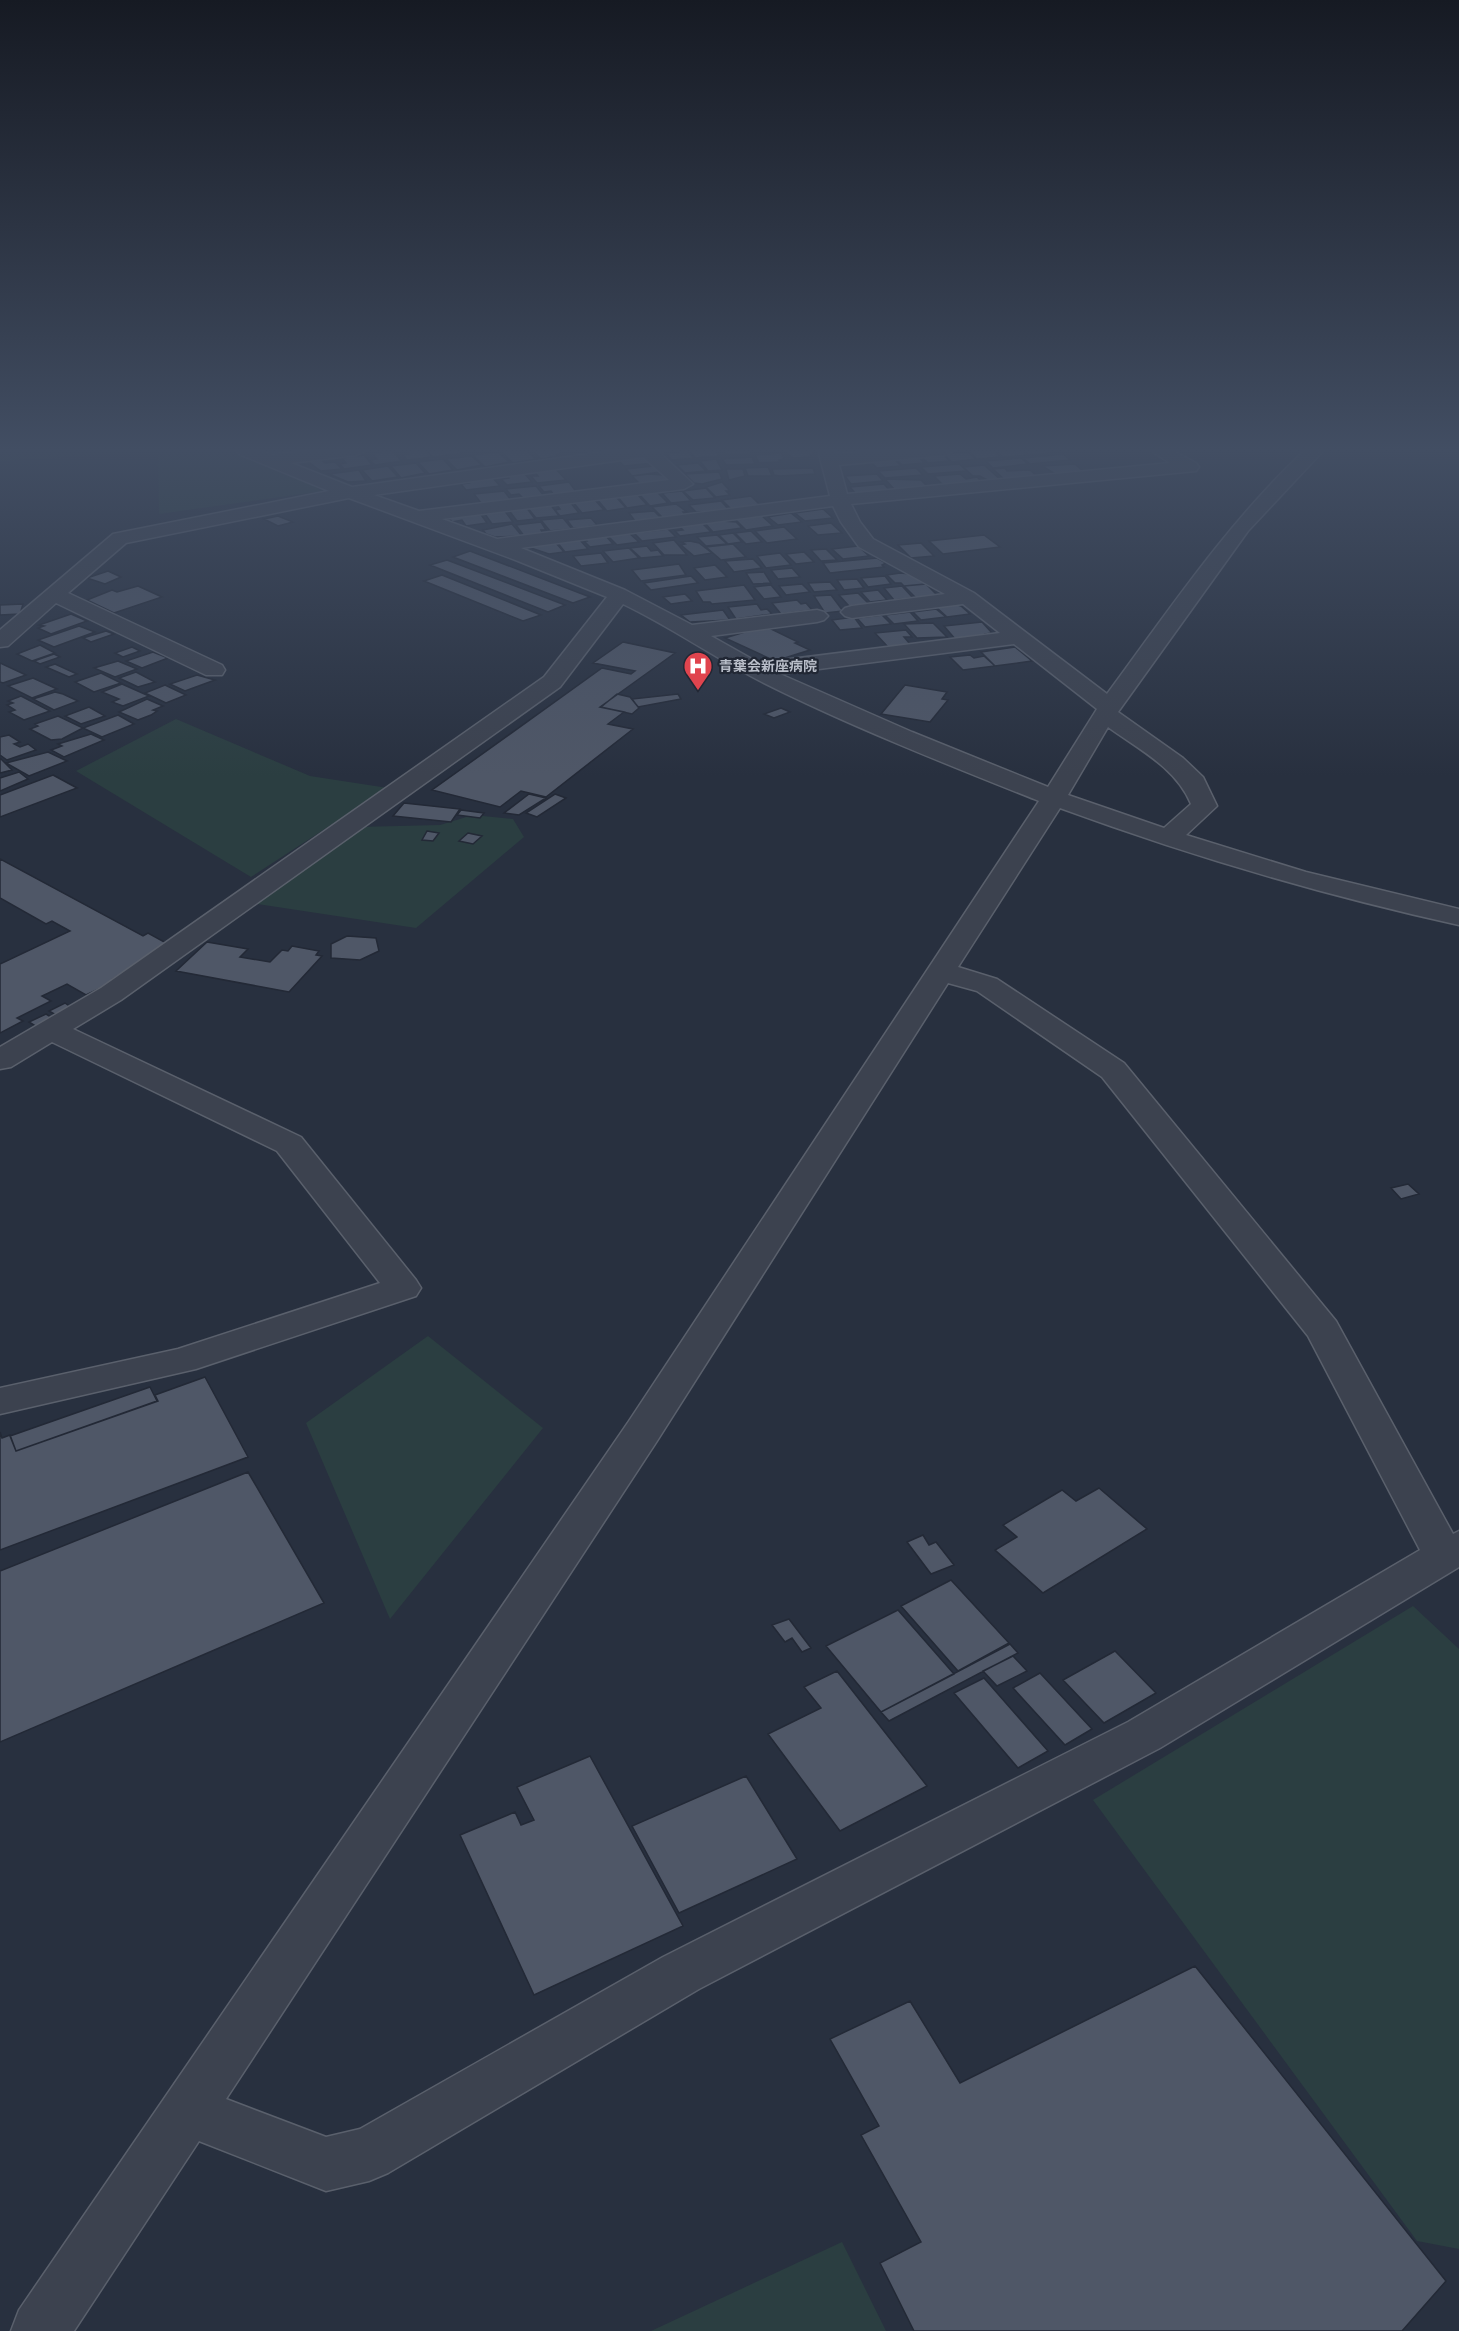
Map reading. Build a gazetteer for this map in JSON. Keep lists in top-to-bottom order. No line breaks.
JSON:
{"places":{"hospital":["青葉会新座病院"]}}
